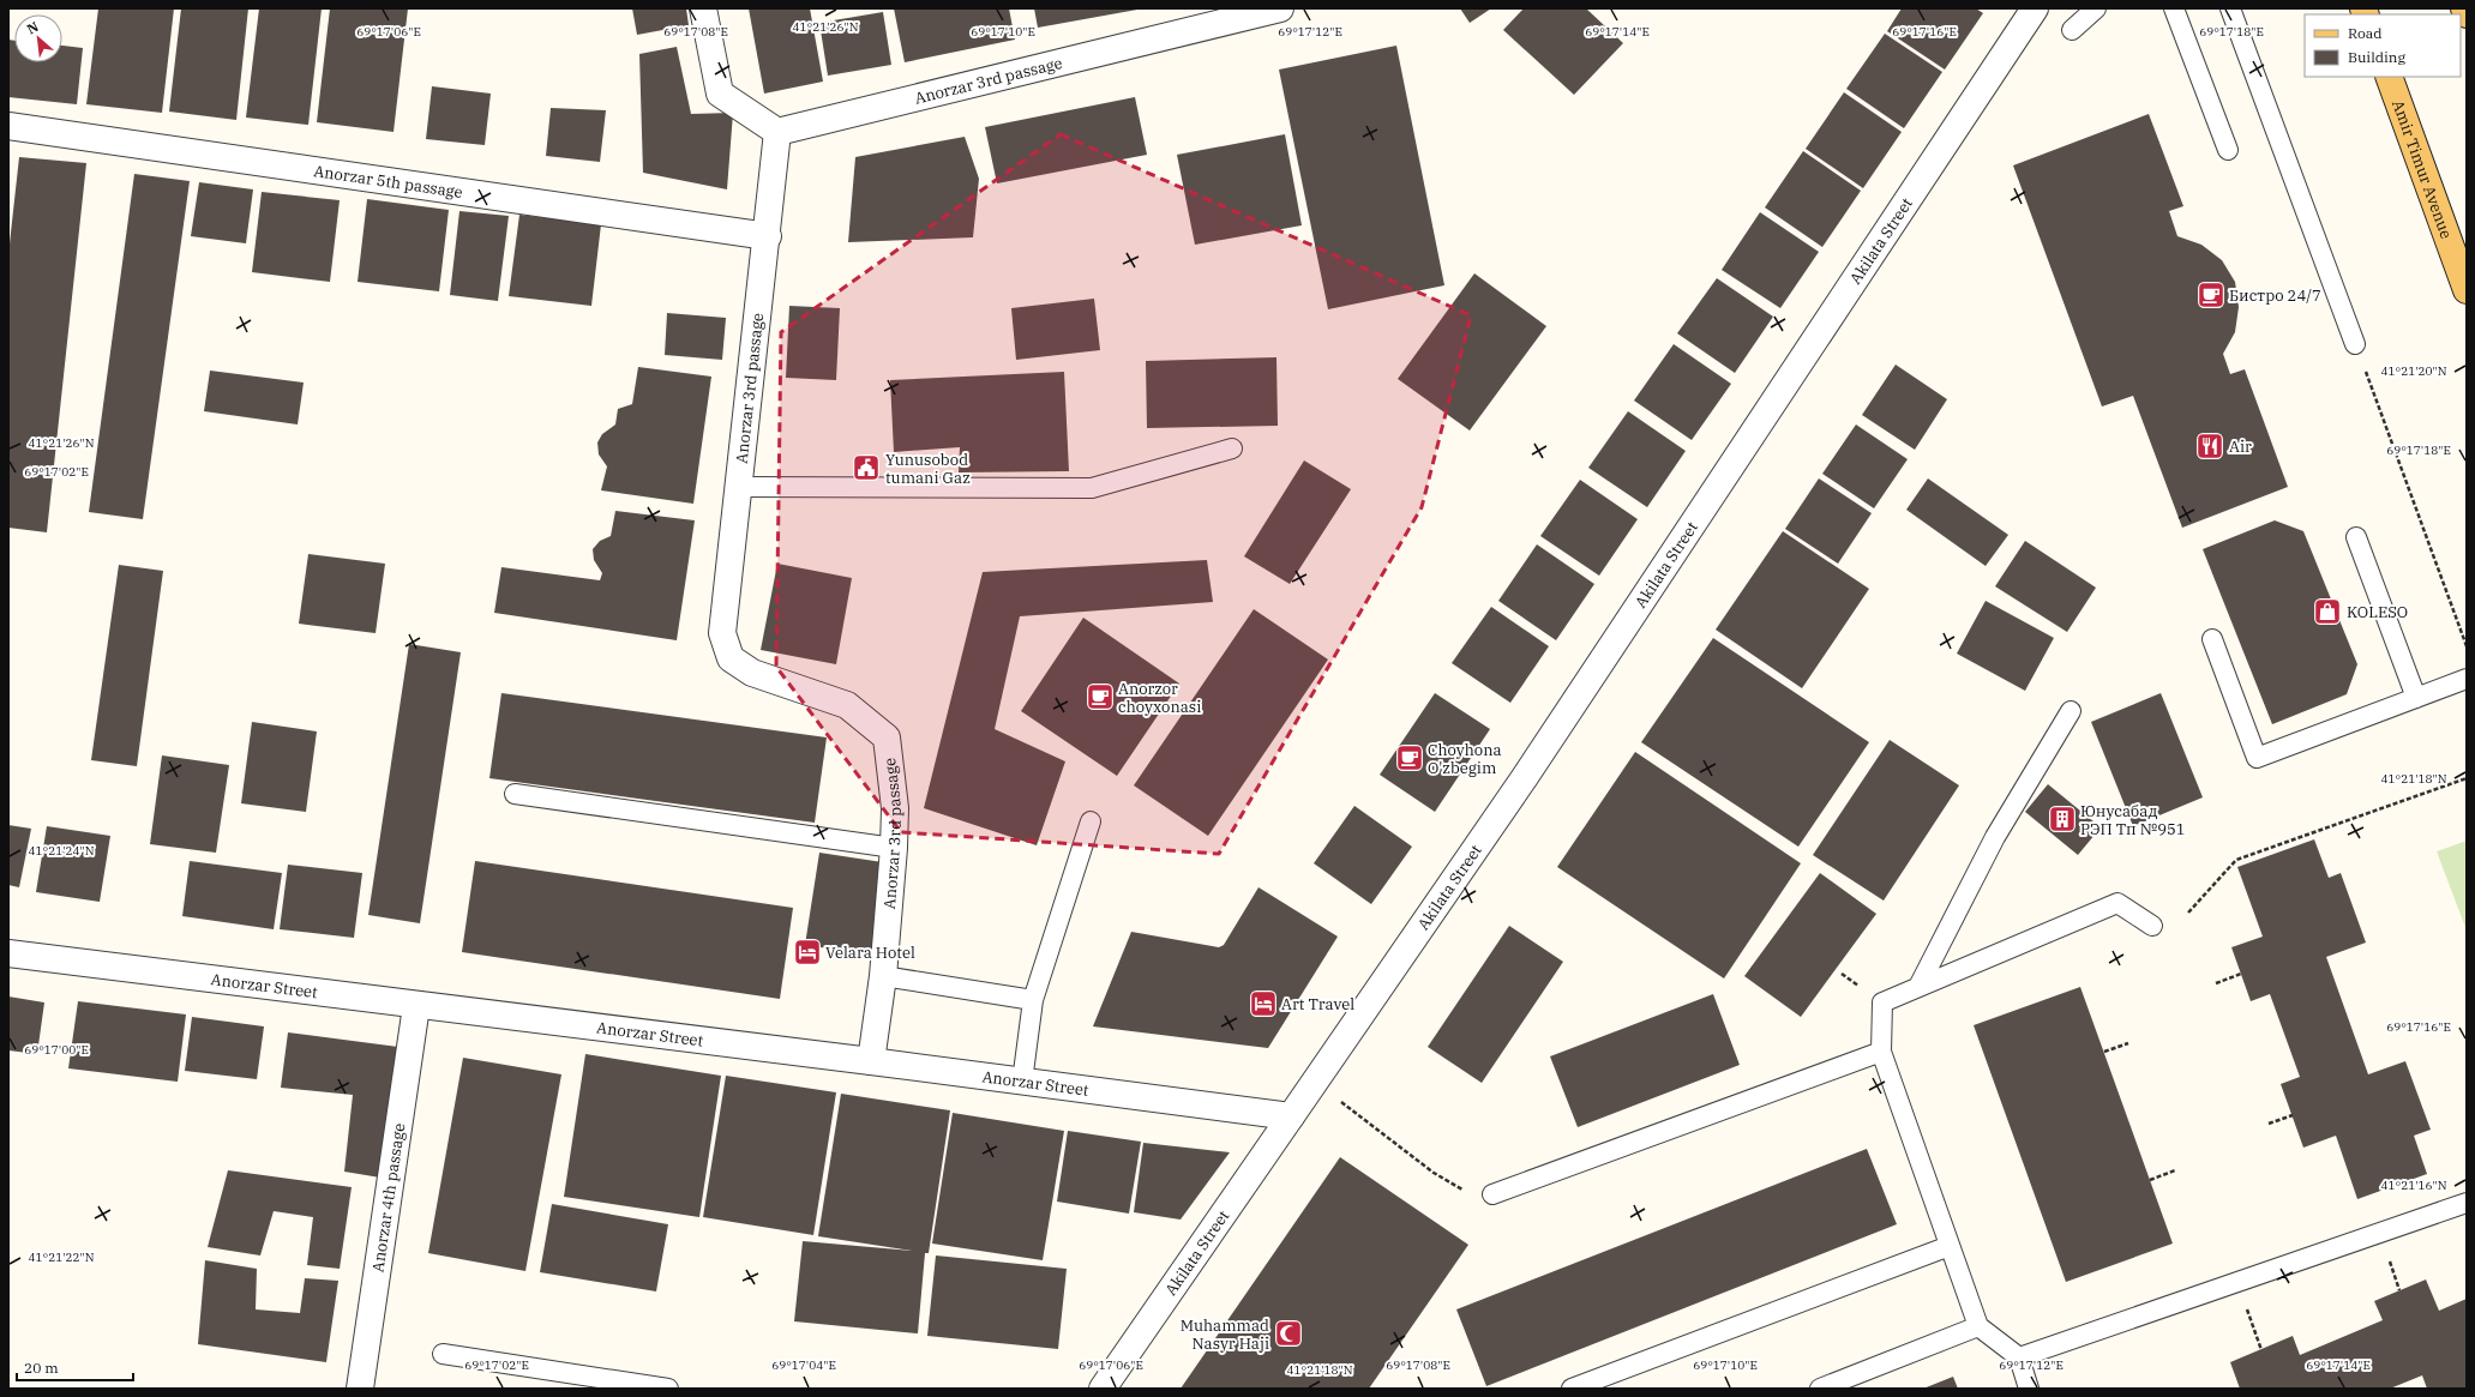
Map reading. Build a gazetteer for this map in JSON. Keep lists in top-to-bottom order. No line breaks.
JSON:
{"streets":{"main road":["Amir Timur Avenue"],"street":["Anorzar 3rd passage","Anorzar 5th passage","Аkilata Street","Anorzar Street","Anorzar 4th passage","Akilata Street"]},"crossings":[["Anorzar 3rd passage","Anorzar 5th passage"],["Anorzar 3rd passage","Anorzar Street"],["Аkilata Street","Anorzar Street"],["Аkilata Street","Akilata Street"],["Anorzar Street","Anorzar 4th passage"],["Anorzar Street","Akilata Street"]],"places":{"cafe":["Бистро 24/7","Anorzor choyxonasi","Choyhona O'zbegim"],"restaurant":["Air"],"public building":["Yunusobod tumani Gaz"],"shop":["KOLESO"],"building":["Юнусабад РЭП Тп №951"],"hotel":["Velara Hotel","Art Travel"],"mosque":["Muhammad Nasyr Haji"]},"legend":["Road","Building"],"scale_bar":"20 m","north":"top left","coordinates":["41°21'26\"N","69°17'06\"E","69°17'08\"E","69°17'10\"E","69°17'12\"E","69°17'14\"E","69°17'16\"E","69°17'18\"E","41°21'20\"N","69°17'02\"E","41°21'18\"N","41°21'24\"N","69°17'00\"E","41°21'16\"N","41°21'22\"N","69°17'04\"E"]}
